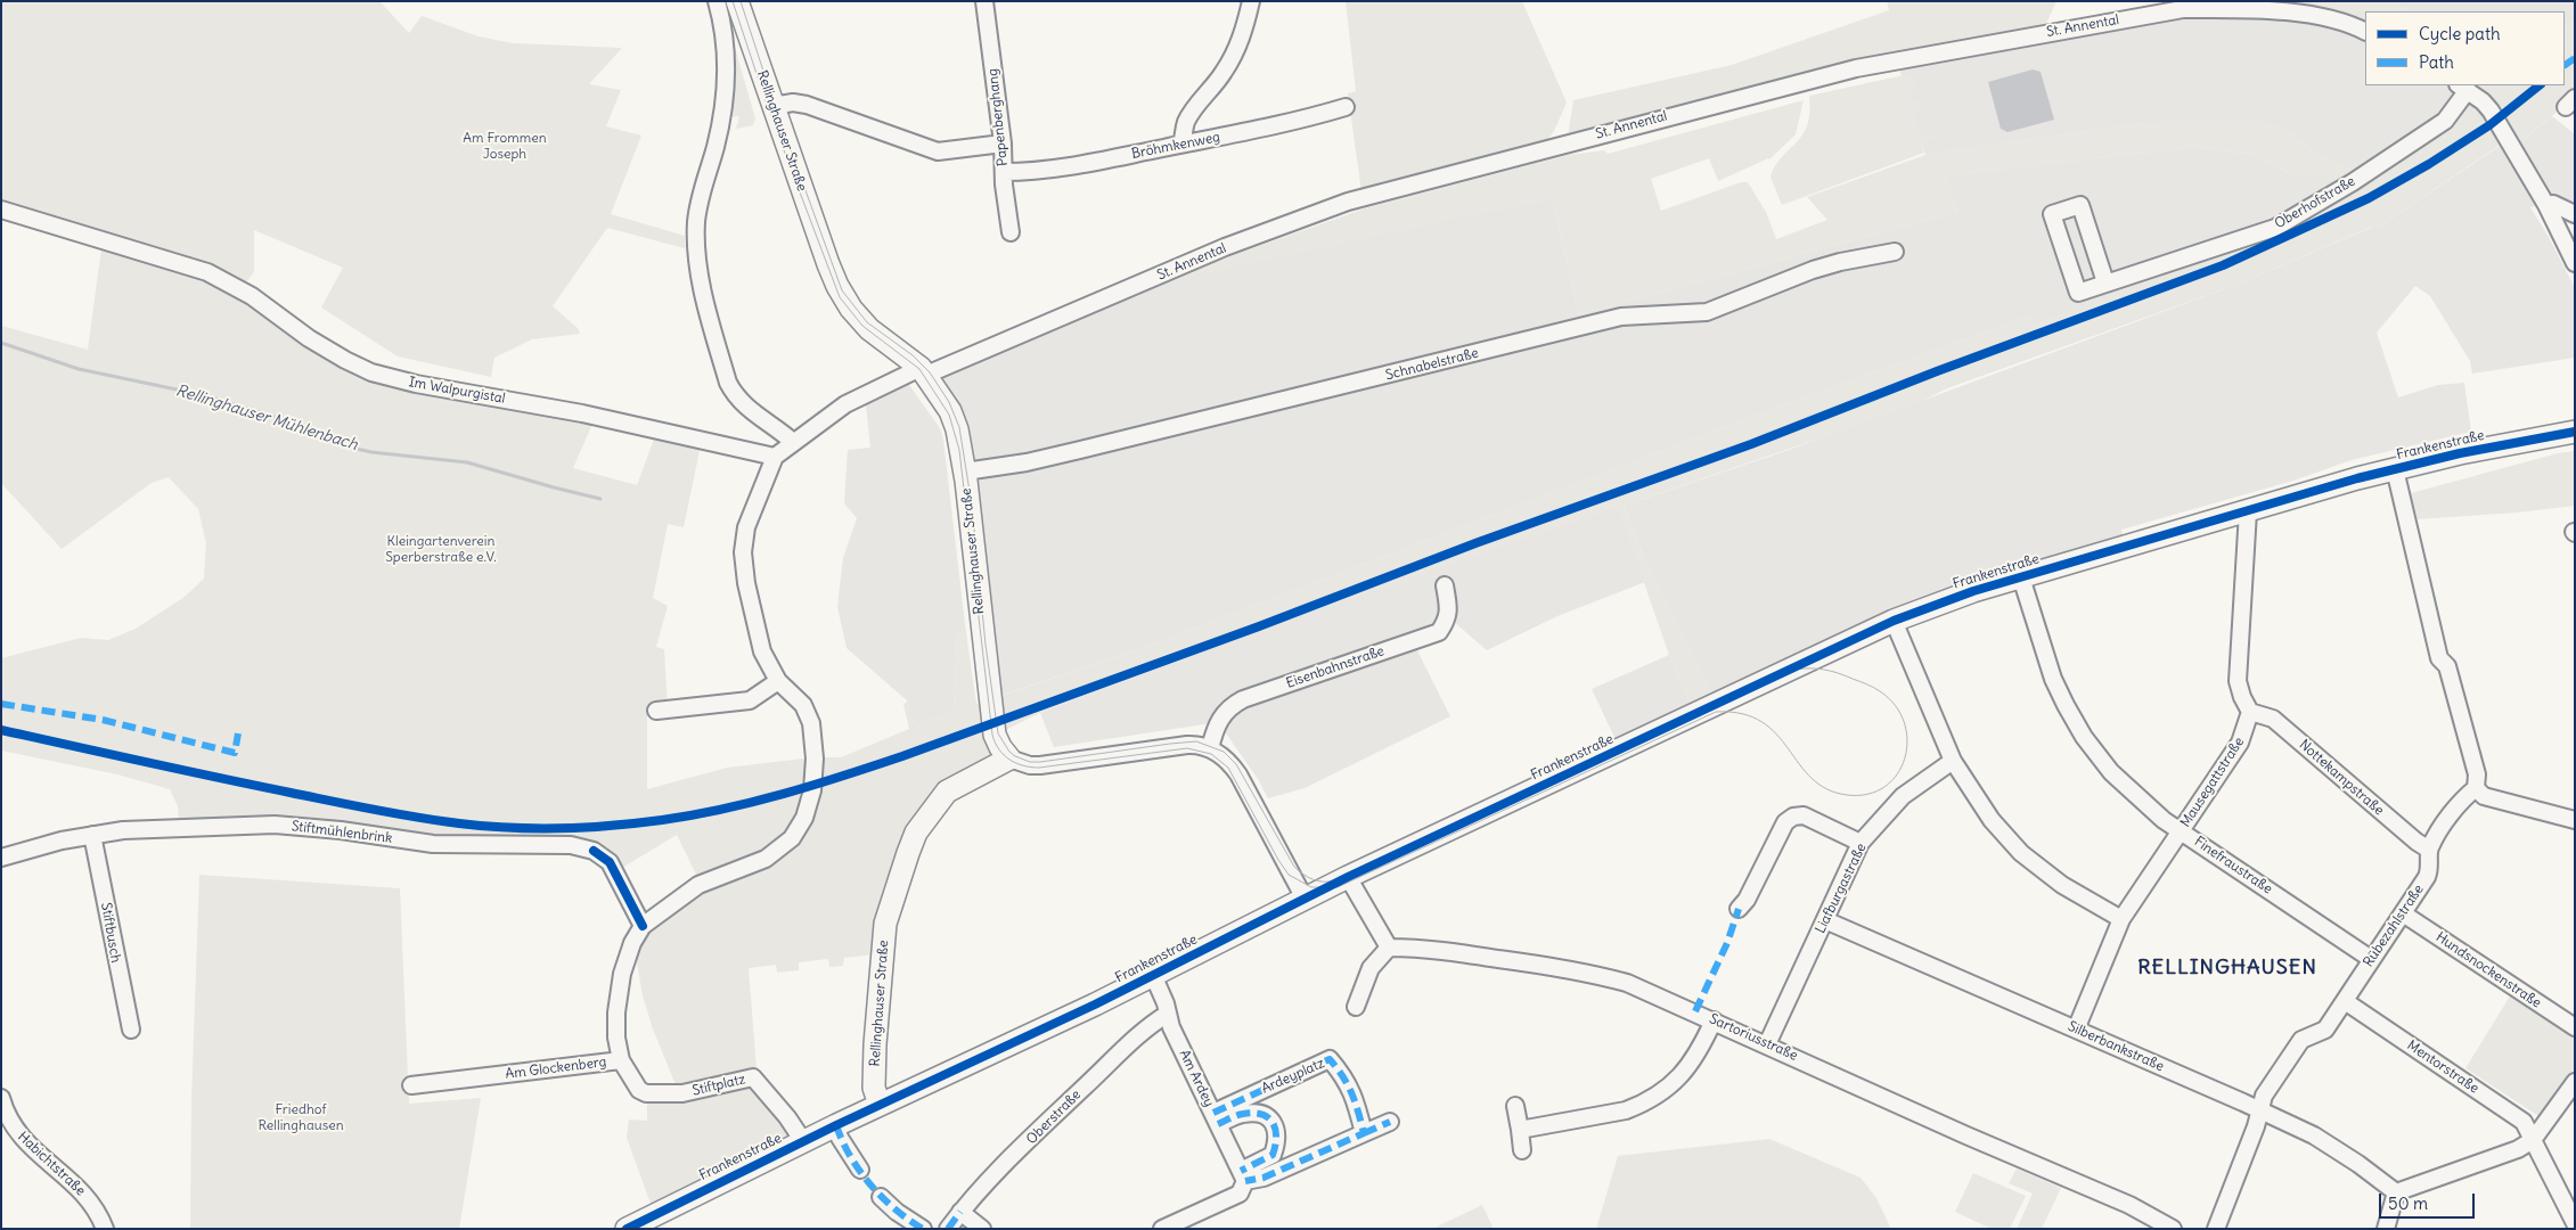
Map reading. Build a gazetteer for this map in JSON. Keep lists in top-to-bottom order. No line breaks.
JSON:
{"streets":{"main road":["Rellinghauser Straße","Frankenstraße"],"street":["St. Annental","Papenberghang","Bröhmkenweg","Oberhofstraße","Schnabelstraße","Im Walpurgistal","Eisenbahnstraße","Nottekampstraße","Mausegattstraße","Stiftmühlenbrink","Finefraustraße","Liafburgastraße","Rübezahlstraße","Stiftbusch","Hundsnockenstraße","Sartoriusstraße","Silberbankstraße","Mentorstraße","Am Glockenberg","Ardeyplatz","Am Ardey","Stiftplatz","Oberstraße","Habichtstraße"]},"crossings":[["St. Annental","Rellinghauser Straße"],["Papenberghang","Bröhmkenweg"],["Rellinghauser Straße","Schnabelstraße"],["Rellinghauser Straße","Frankenstraße"],["Im Walpurgistal","Am Glockenberg"],["Frankenstraße","Finefraustraße"],["Frankenstraße","Am Ardey"],["Frankenstraße","Stiftplatz"],["Nottekampstraße","Mausegattstraße"],["Nottekampstraße","Rübezahlstraße"],["Mausegattstraße","Finefraustraße"],["Mausegattstraße","Silberbankstraße"],["Stiftmühlenbrink","Stiftbusch"],["Stiftmühlenbrink","Am Glockenberg"],["Finefraustraße","Rübezahlstraße"],["Liafburgastraße","Sartoriusstraße"],["Liafburgastraße","Silberbankstraße"],["Rübezahlstraße","Hundsnockenstraße"],["Rübezahlstraße","Silberbankstraße"],["Rübezahlstraße","Mentorstraße"],["Am Glockenberg","Stiftplatz"],["Ardeyplatz","Am Ardey"],["Am Ardey","Oberstraße"]],"districts":["RELLINGHAUSEN"],"water":["Rellinghauser Mühlenbach"],"parks":["Am Frommen Joseph","Kleingartenverein Sperberstraße e.V.","Friedhof Rellinghausen"],"legend":["Cycle path","Path"],"scale_bar":"50 m"}
